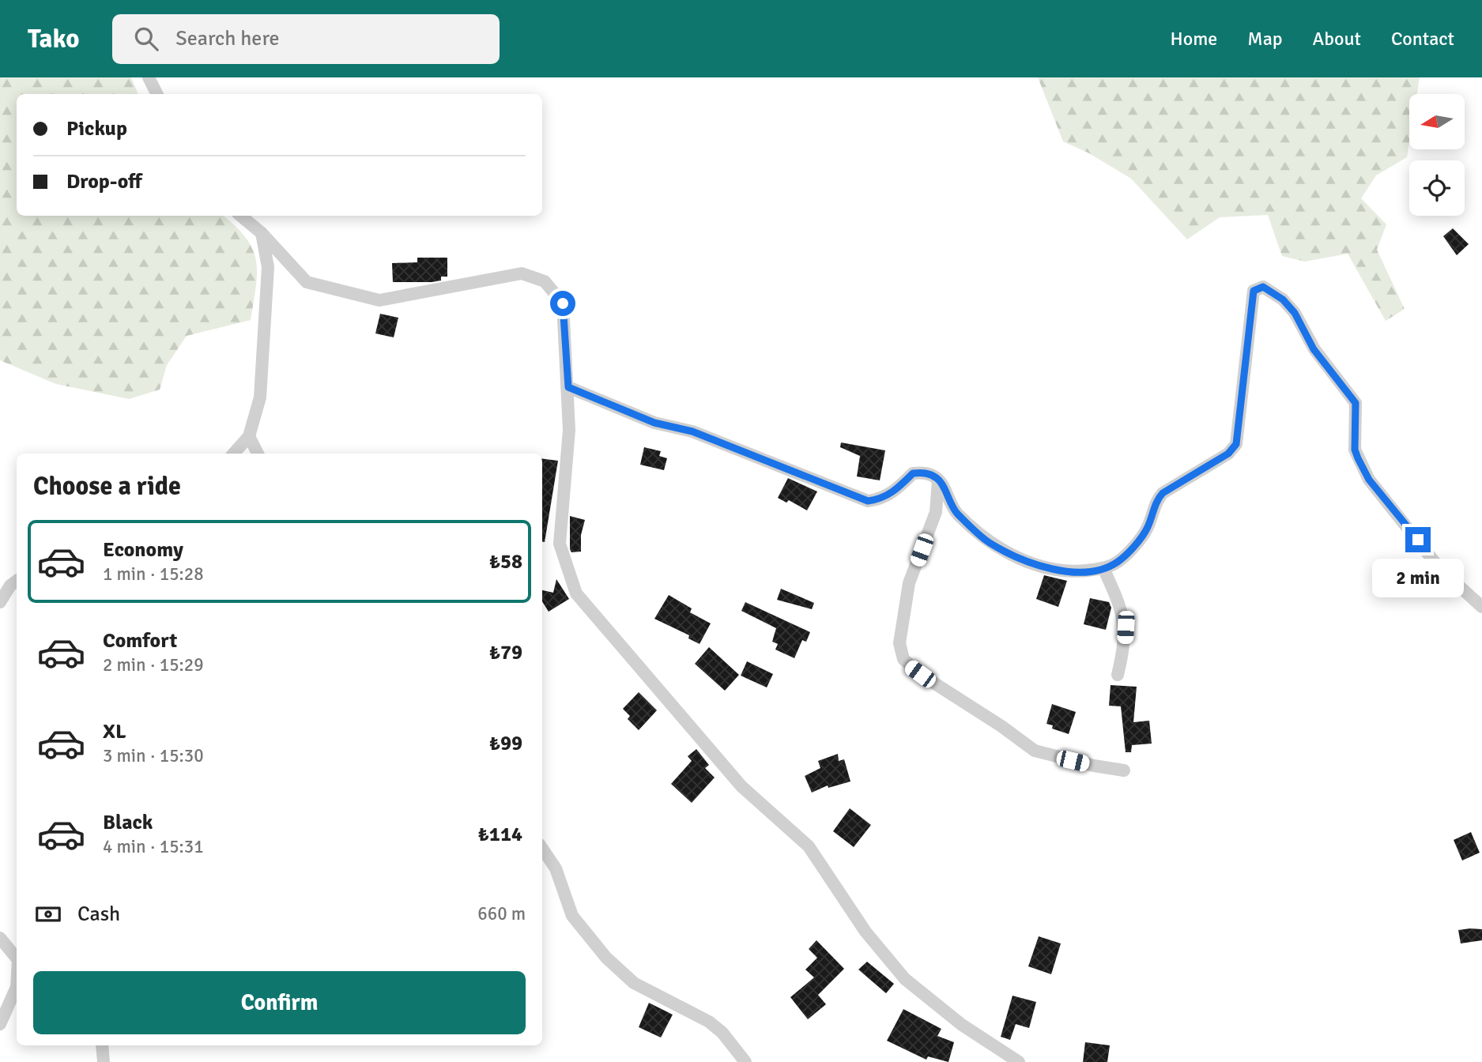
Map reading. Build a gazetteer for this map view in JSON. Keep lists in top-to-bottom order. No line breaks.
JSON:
{"north":"left","page":{"header":"Tako","search":"Search here","nav":["Home","Map","About","Contact"],"banner":["Pickup","Drop-off"],"heading":"Choose a ride","list":[{"name":"Economy","note":"1 min · 15:28","value":"₺58"},{"name":"Comfort","note":"2 min · 15:29","value":"₺79"},{"name":"XL","note":"3 min · 15:30","value":"₺99"},{"name":"Black","note":"4 min · 15:31","value":"₺114"}],"bubble":"2 min","pay":["Cash","660 m"],"buttons":"Confirm"}}
